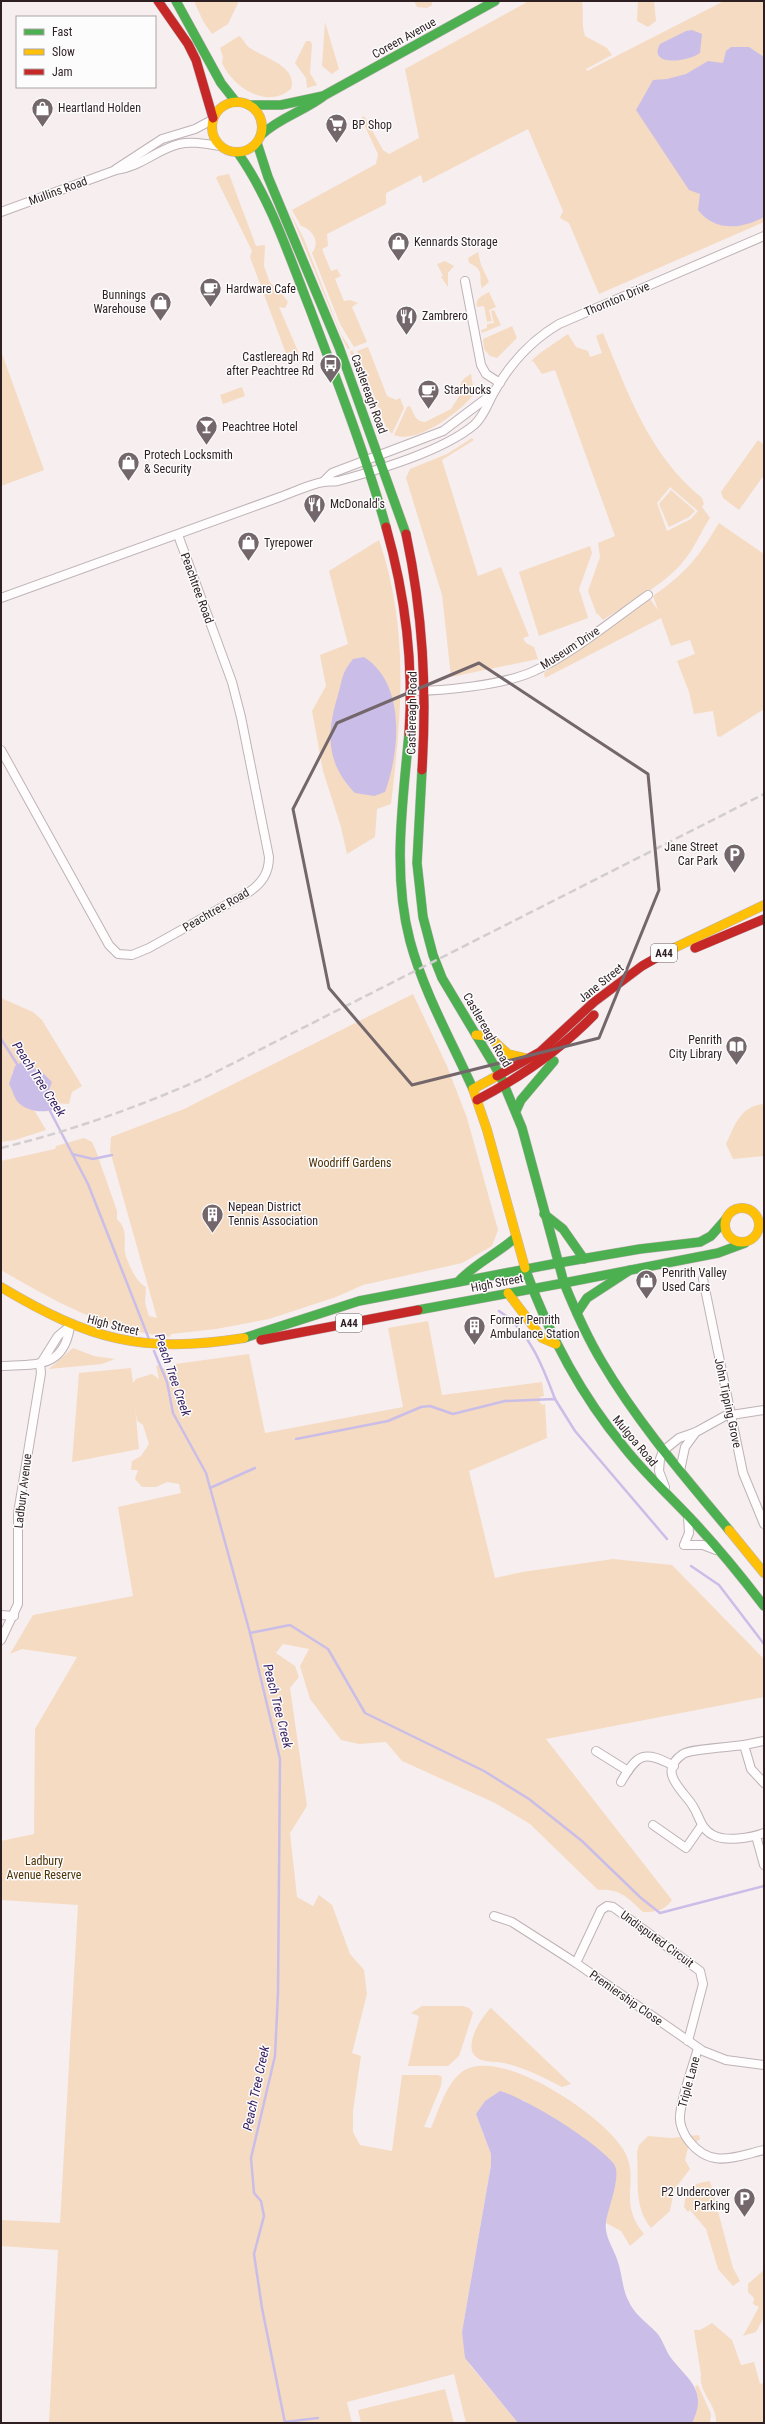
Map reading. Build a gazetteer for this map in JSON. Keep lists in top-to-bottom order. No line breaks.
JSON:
{"streets":{"main road":["Coreen Avenue","Castlereagh Road","A44","Jane Street","High Street","Mulgoa Road"],"street":["Mullins Road","Thornton Drive","Peachtree Road","Museum Drive","John Tipping Grove","Ladbury Avenue","Undisputed Circuit","Premiership Close","Triple Lane"]},"crossings":[["Coreen Avenue","Mullins Road"],["Coreen Avenue","Castlereagh Road"],["Mullins Road","Castlereagh Road"],["Thornton Drive","Castlereagh Road"],["Castlereagh Road","Museum Drive"],["Castlereagh Road","A44"],["Castlereagh Road","Jane Street"],["Castlereagh Road","High Street"],["Castlereagh Road","Mulgoa Road"],["A44","Jane Street"],["High Street","Mulgoa Road"],["Undisputed Circuit","Premiership Close"],["Premiership Close","Triple Lane"]],"water":["Peach Tree Creek"],"parks":["Woodriff Gardens","Ladbury Avenue Reserve"],"places":{"shop":["Heartland Holden","Kennards Storage","Bunnings Warehouse","Protech Locksmith & Security","Tyrepower","Penrith Valley Used Cars"],"supermarket":["BP Shop"],"cafe":["Hardware Cafe","Starbucks"],"restaurant":["Zambrero","McDonald's"],"bus stop":["Castlereagh Rd after Peachtree Rd"],"bar":["Peachtree Hotel"],"parking":["Jane Street Car Park","P2 Undercover Parking"],"library":["Penrith City Library"],"building":["Nepean District Tennis Association","Former Penrith Ambulance Station"]},"legend":["Fast","Slow","Jam"]}
